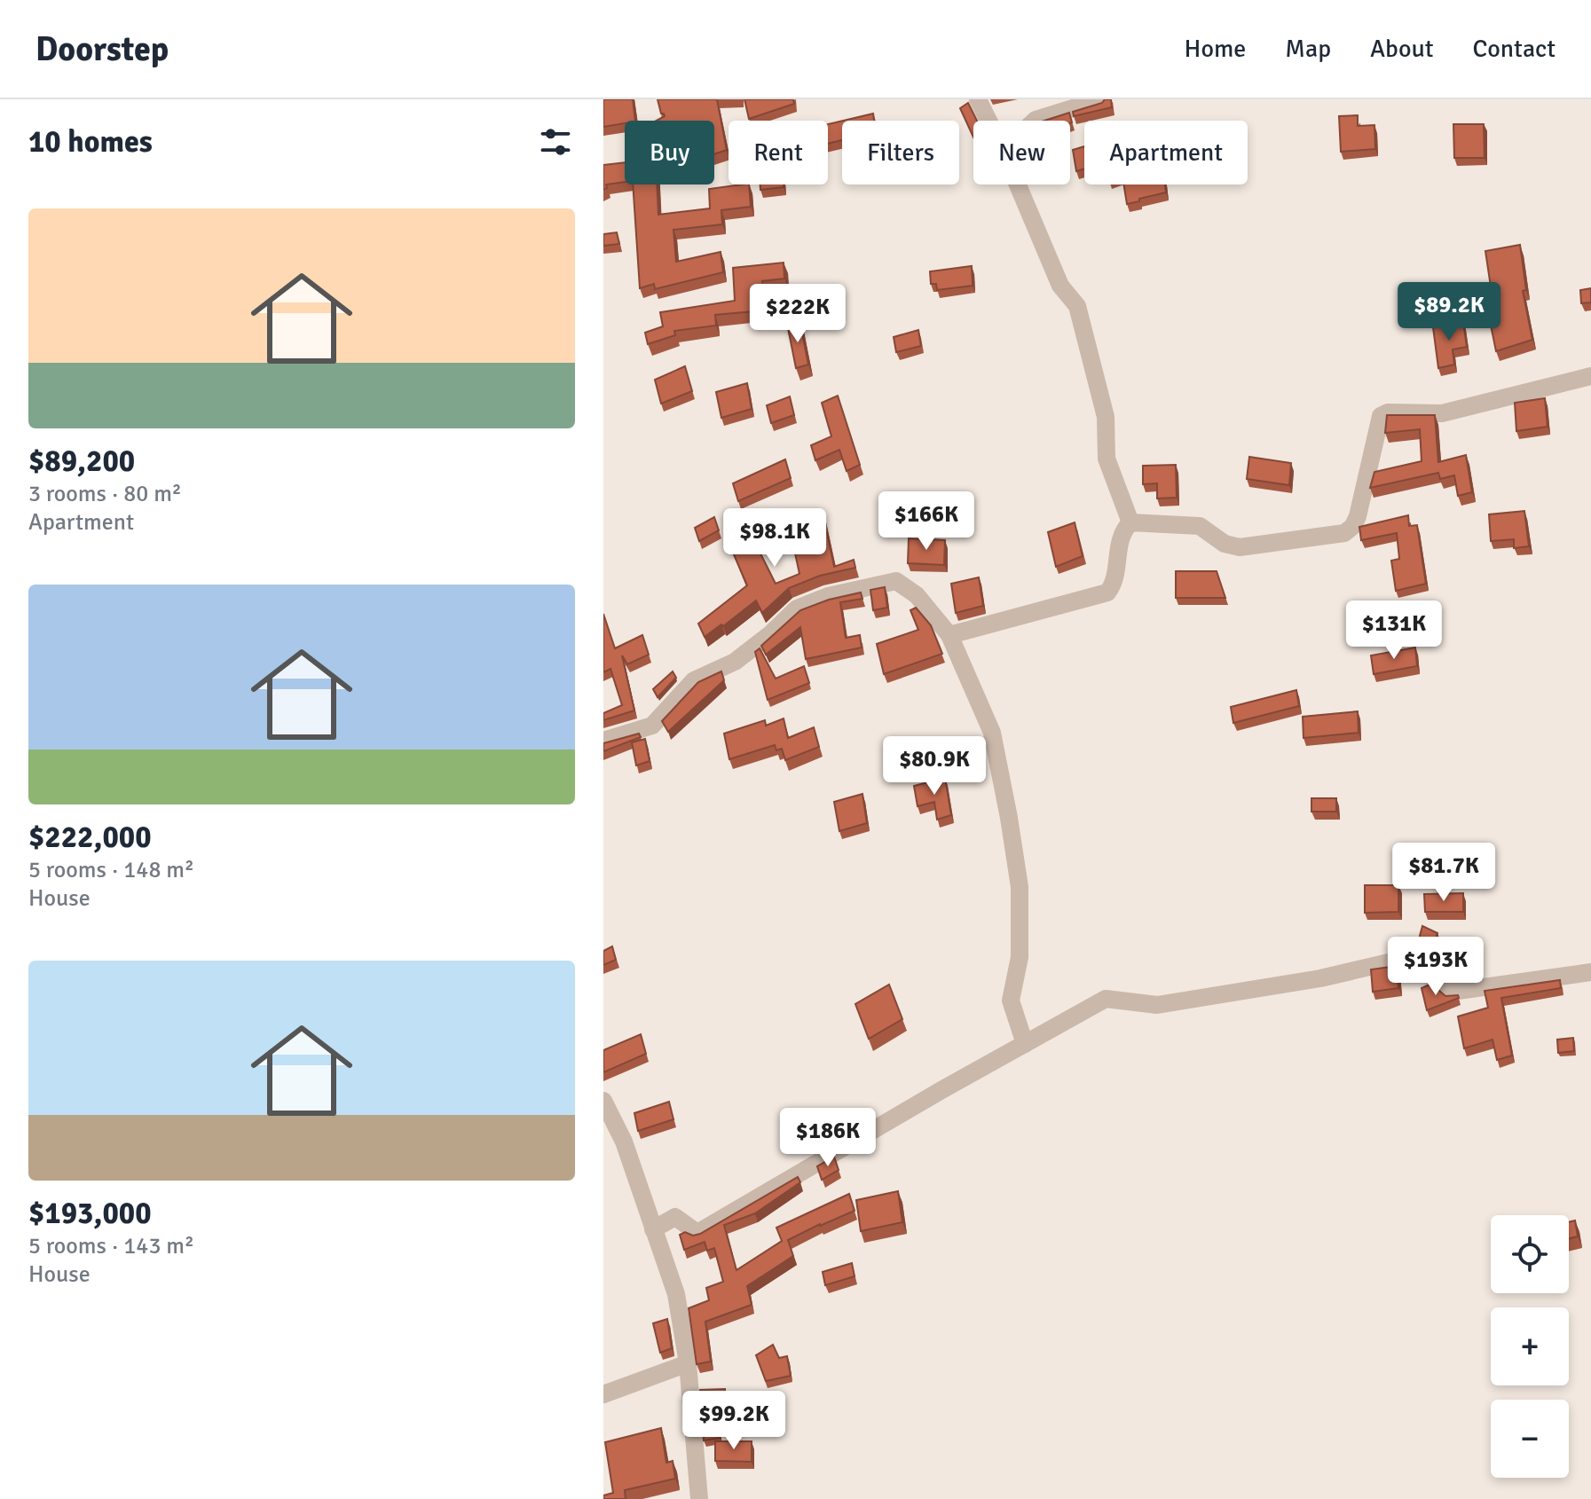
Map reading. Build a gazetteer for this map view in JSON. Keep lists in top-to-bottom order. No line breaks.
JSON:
{"page":{"header":"Doorstep","nav":["Home","Map","About","Contact"],"heading":"10 homes","chip":["Buy","Rent","Filters","New","Apartment"],"list":[{"name":"$89,200","note":"3 rooms · 80 m² · Apartment"},{"name":"$222,000","note":"5 rooms · 148 m² · House"},{"name":"$193,000","note":"5 rooms · 143 m² · House"}],"price":["$89.2K","$222K","$166K","$98.1K","$131K","$80.9K","$81.7K","$193K","$186K","$99.2K"],"map_buttons":["+","−"]}}
